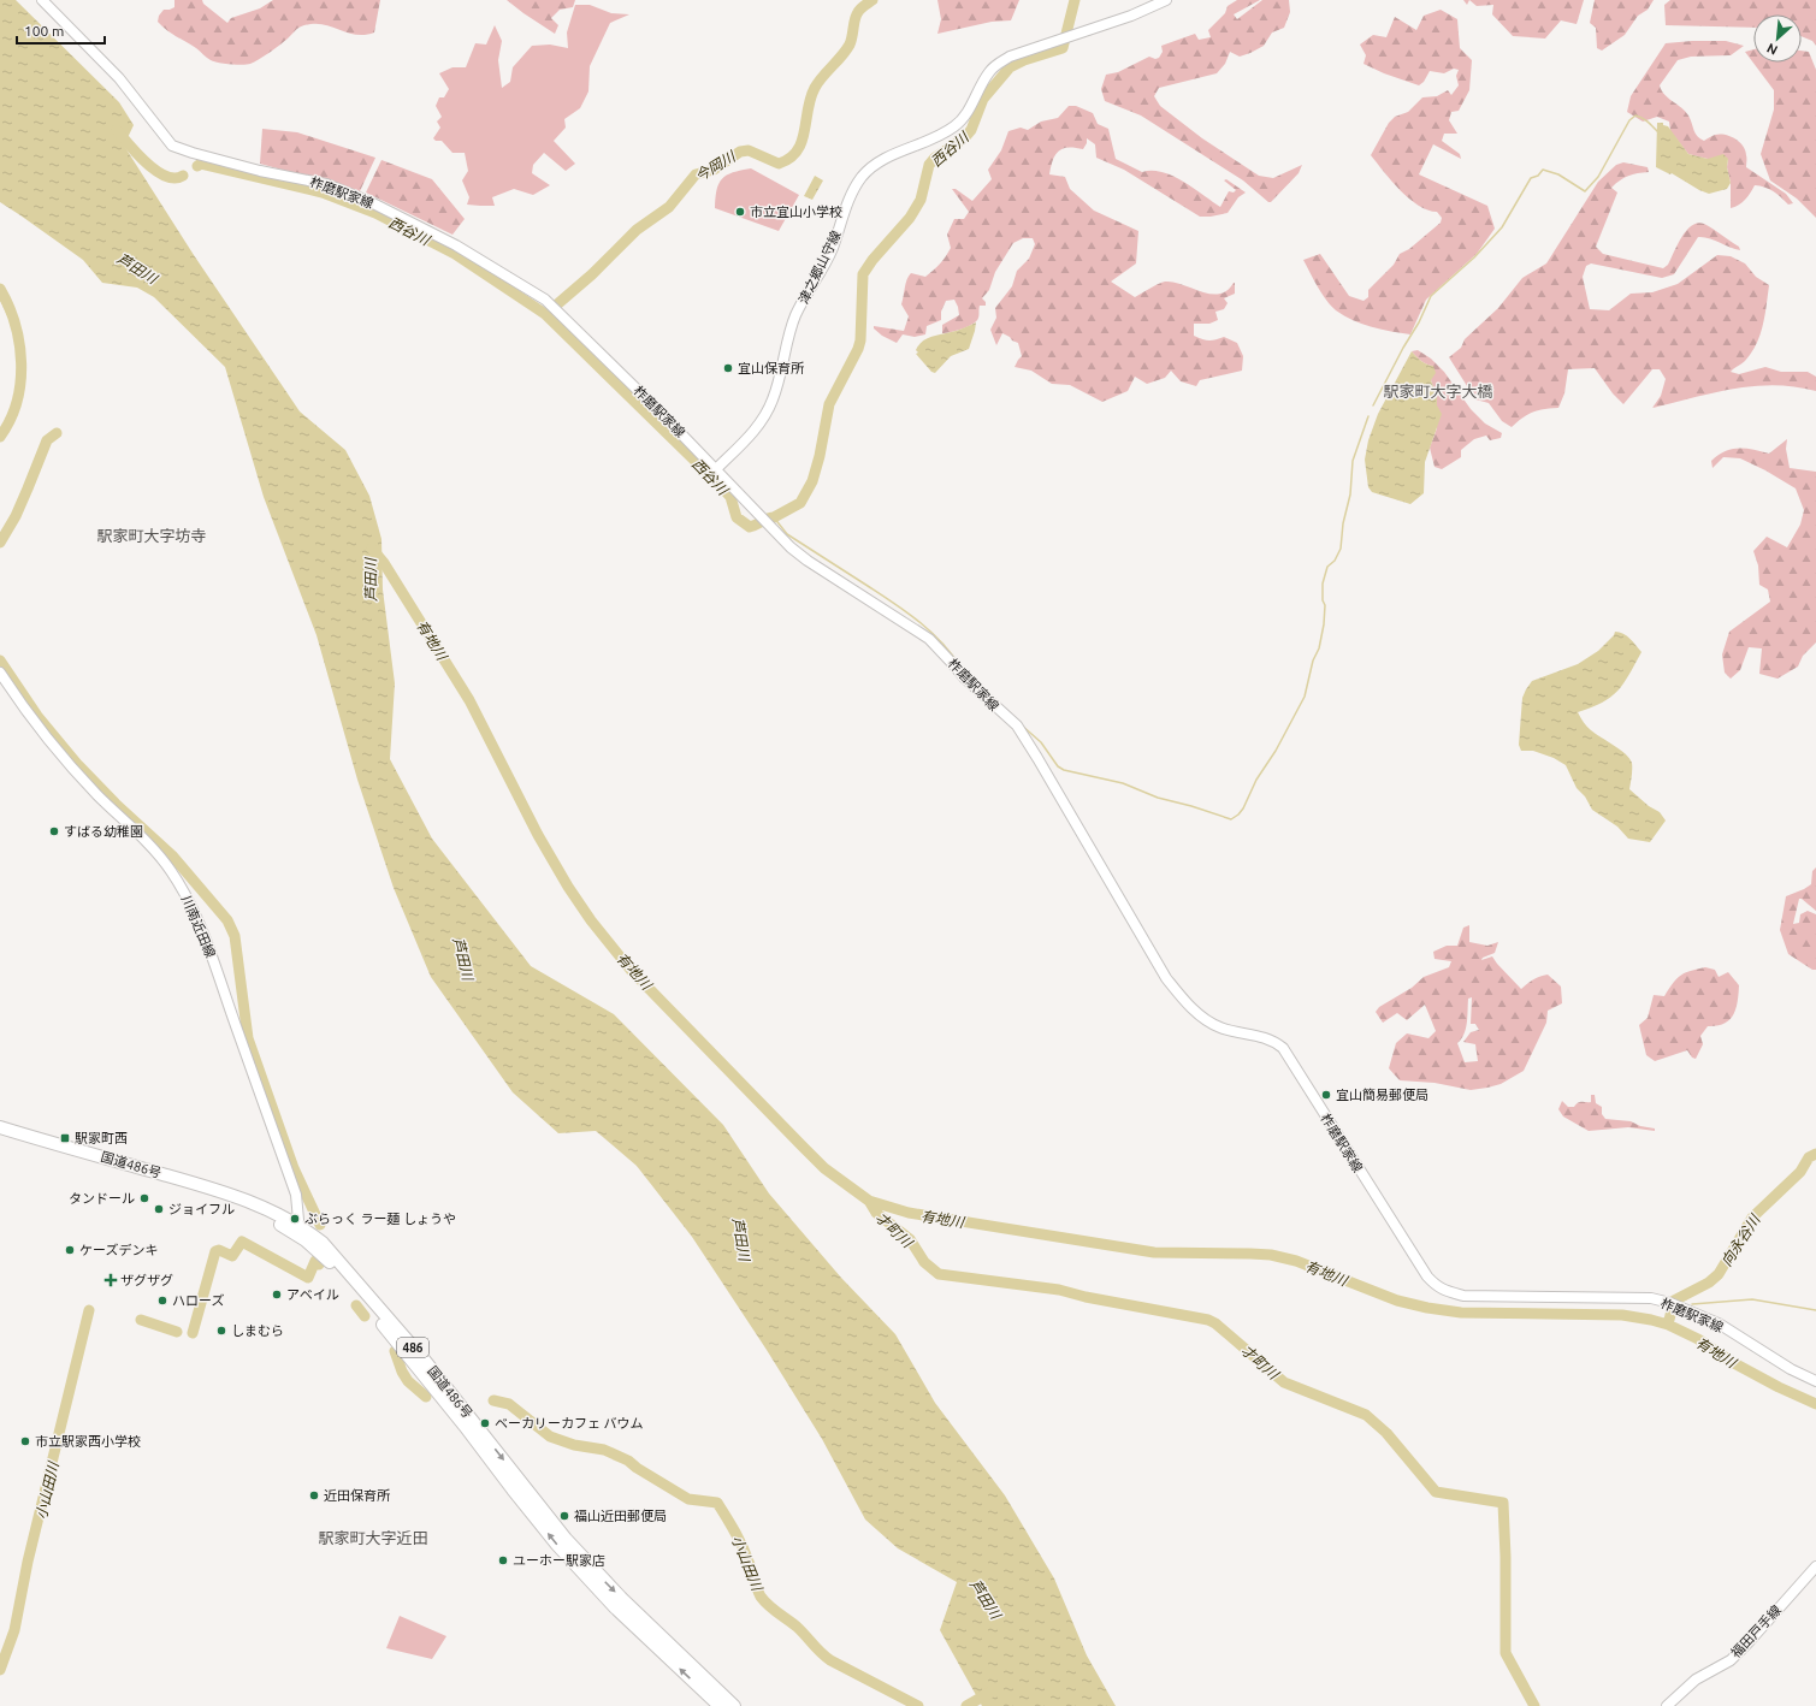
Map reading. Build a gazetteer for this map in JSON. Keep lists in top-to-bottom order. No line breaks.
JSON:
{"streets":{"highway":["国道486号","486"],"main road":["柞磨駅家線","津之郷山守線","川南近田線","福田戸手線"]},"crossings":[["柞磨駅家線","津之郷山守線"],["川南近田線","国道486号"]],"districts":["駅家町大字大橋","駅家町大字坊寺","駅家町大字近田"],"water":["西谷川","今岡川","芦田川","有地川","才町川","向永谷川","小山田川"],"places":{"other":["市立宜山小学校","宜山保育所","すばる幼稚園","宜山簡易郵便局","タンドール","ジョイフル","ぶらっく ラー麺 しょうや","ケーズデンキ","アベイル","ハローズ","しまむら","ベーカリーカフェ バウム","市立駅家西小学校","近田保育所","福山近田郵便局","ユーホー駅家店"],"transit":["駅家町西"],"health":["ザグザグ"]},"scale_bar":"100 m","north":"bottom left"}
